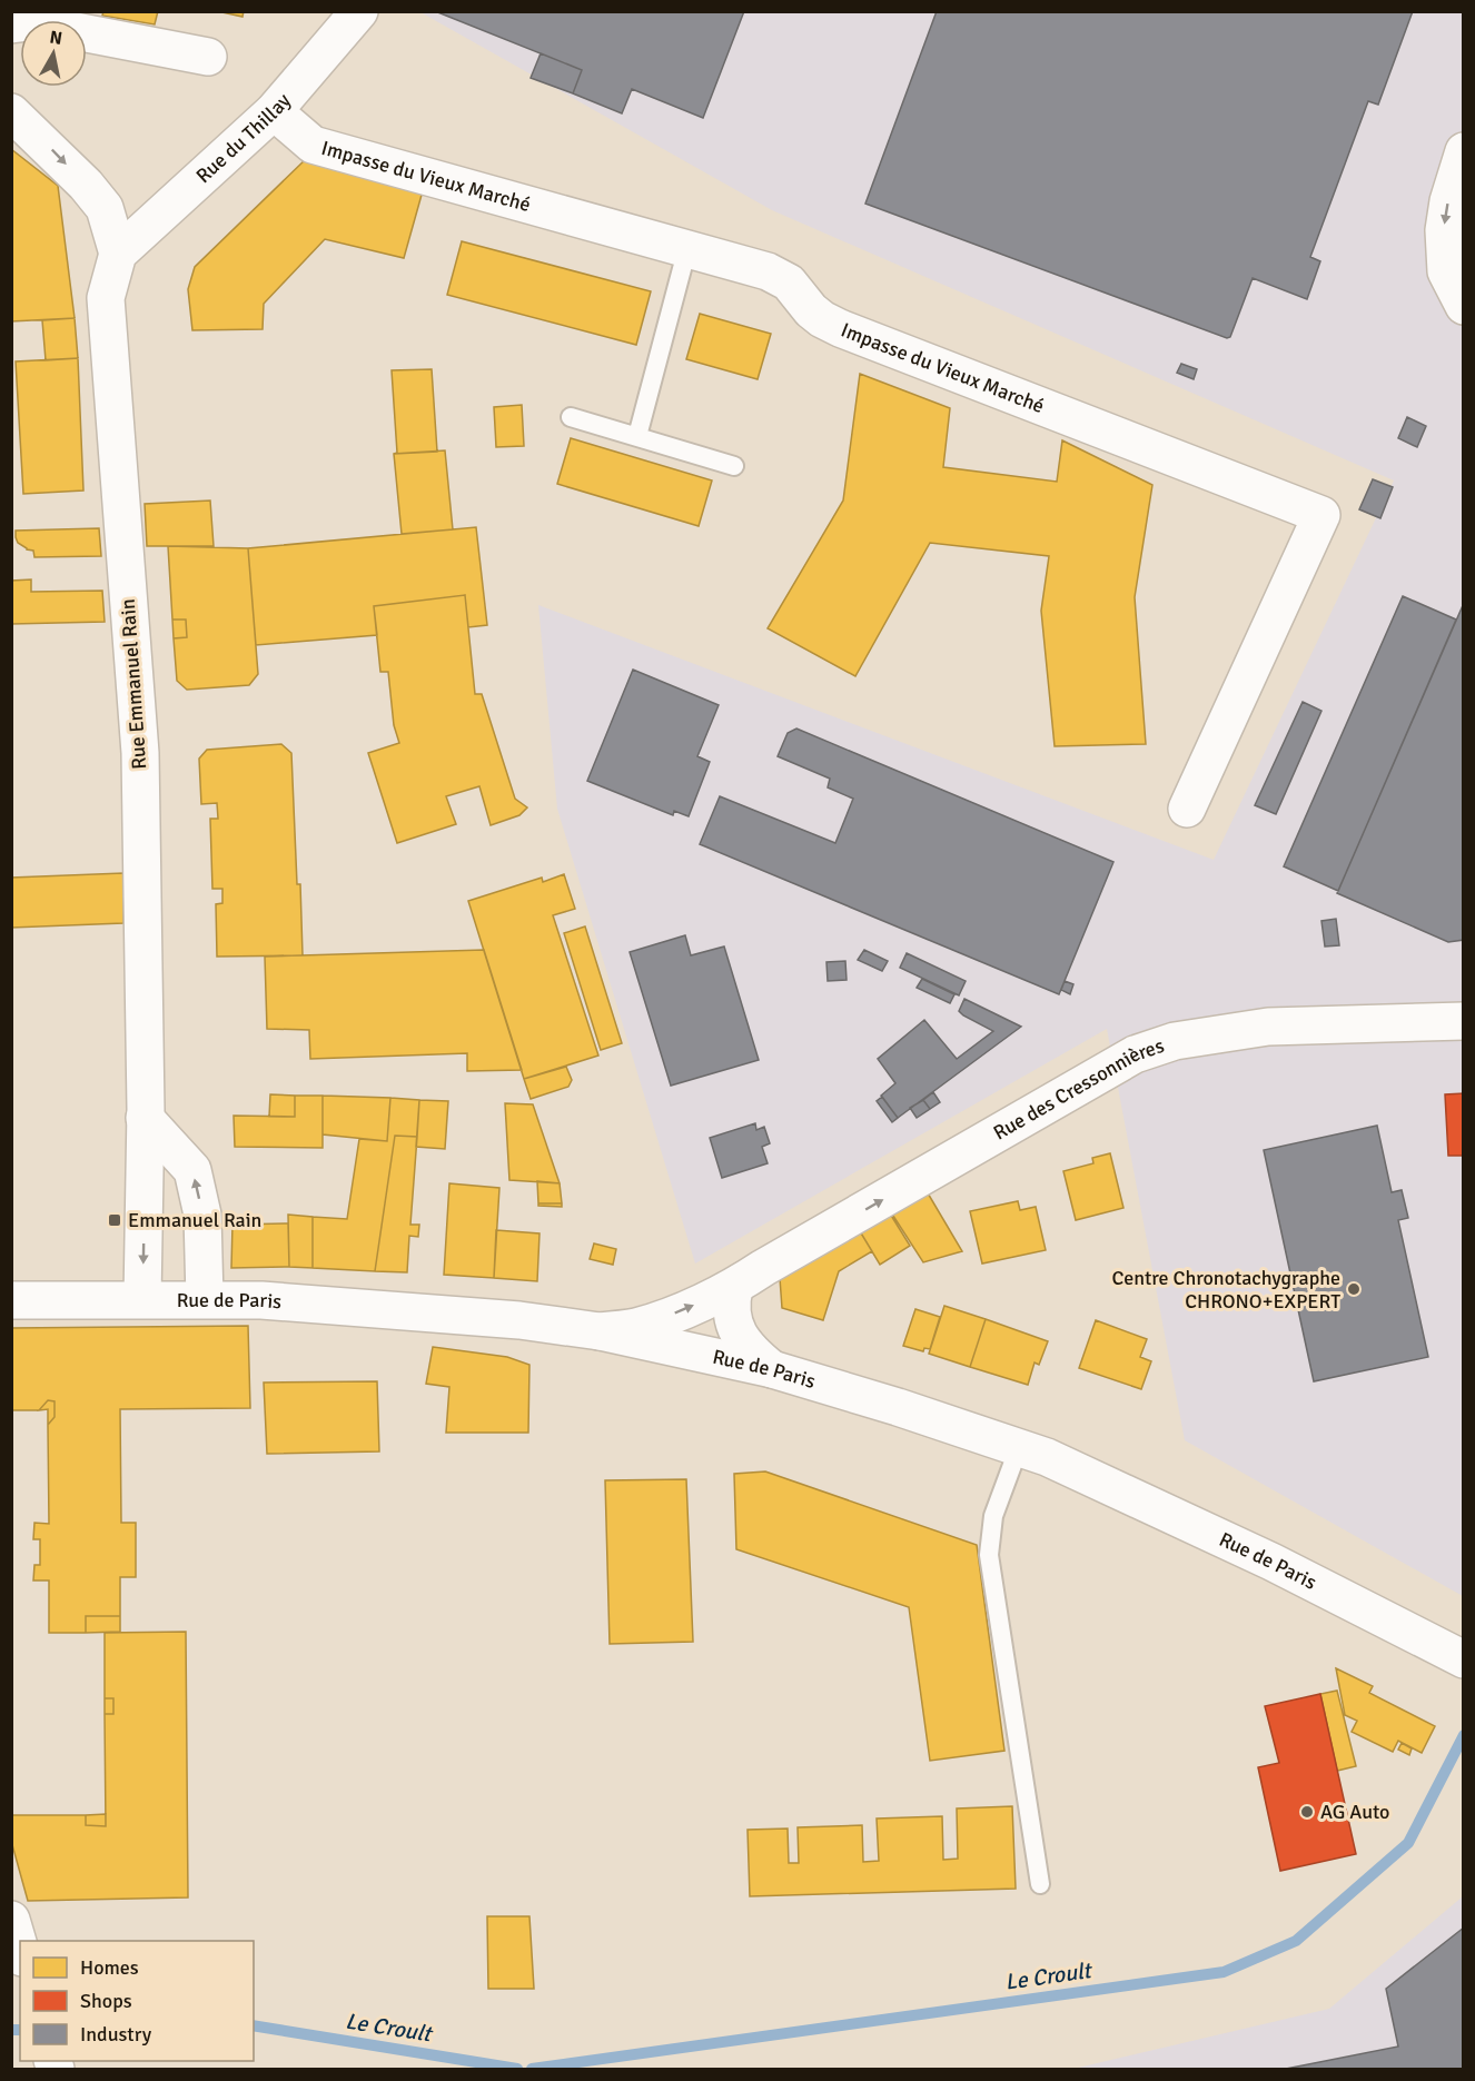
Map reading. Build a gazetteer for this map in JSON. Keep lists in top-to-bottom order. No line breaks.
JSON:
{"streets":{"street":["Rue du Thillay","Impasse du Vieux Marché","Rue Emmanuel Rain","Rue des Cressonnières","Rue de Paris"]},"crossings":[["Rue du Thillay","Impasse du Vieux Marché"],["Rue du Thillay","Rue Emmanuel Rain"],["Rue Emmanuel Rain","Rue de Paris"],["Rue des Cressonnières","Rue de Paris"]],"one_way":["Rue des Cressonnières"],"water":["Le Croult"],"places":{"transit":["Emmanuel Rain"],"other":["Centre Chronotachygraphe CHRONO+EXPERT","AG Auto"]},"legend":["Homes","Shops","Industry"],"north":"top"}
